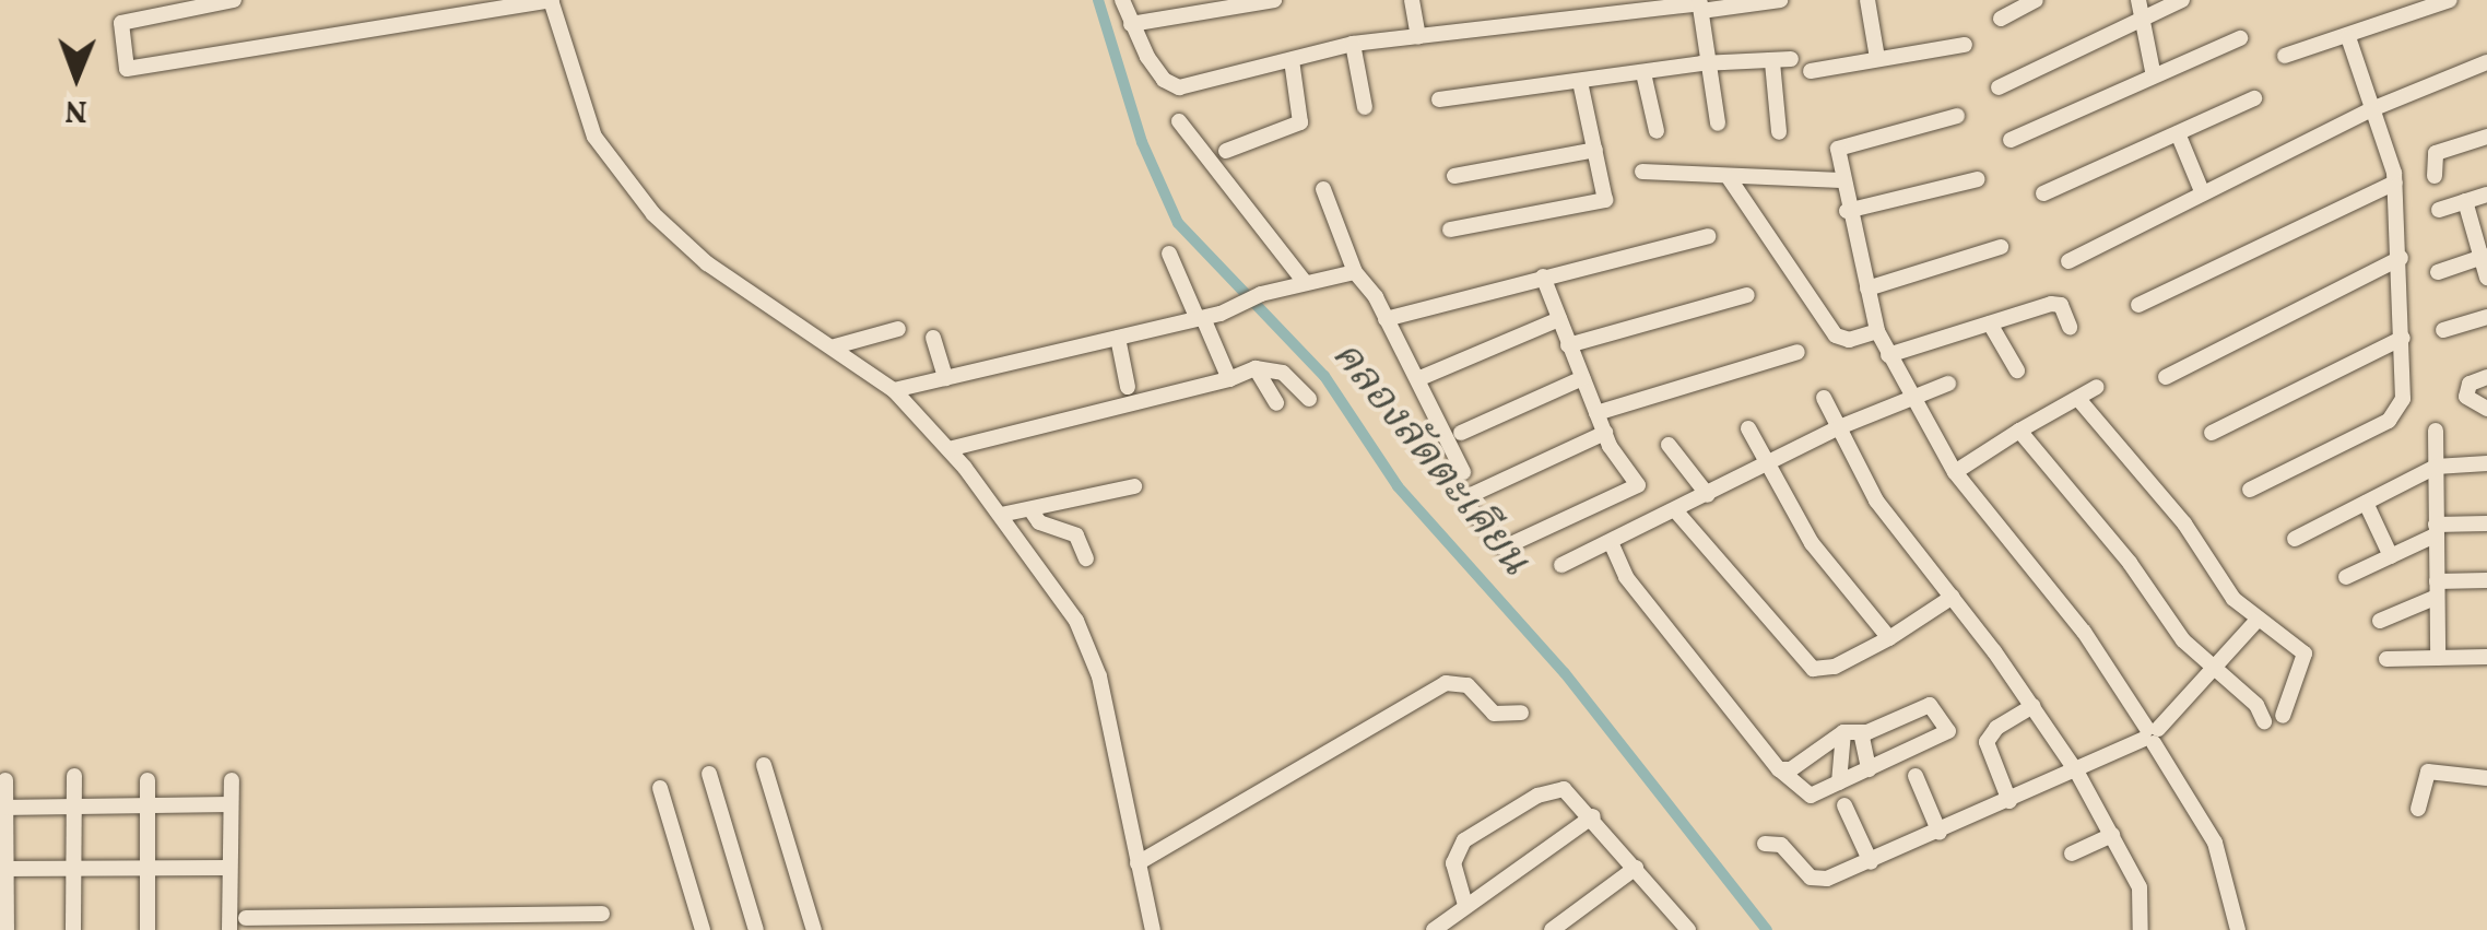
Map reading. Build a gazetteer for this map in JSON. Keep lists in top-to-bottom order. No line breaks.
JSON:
{"water":["คลองลัดตะเคียน"],"north":"bottom"}
